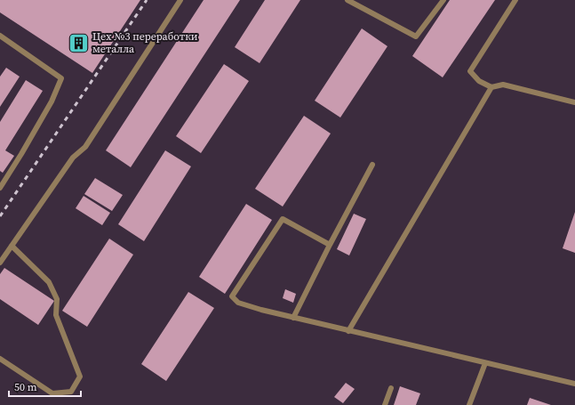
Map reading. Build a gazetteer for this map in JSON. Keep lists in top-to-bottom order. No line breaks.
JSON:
{"places":{"building":["Цех №3 переработки металла"]},"scale_bar":"50 m"}
